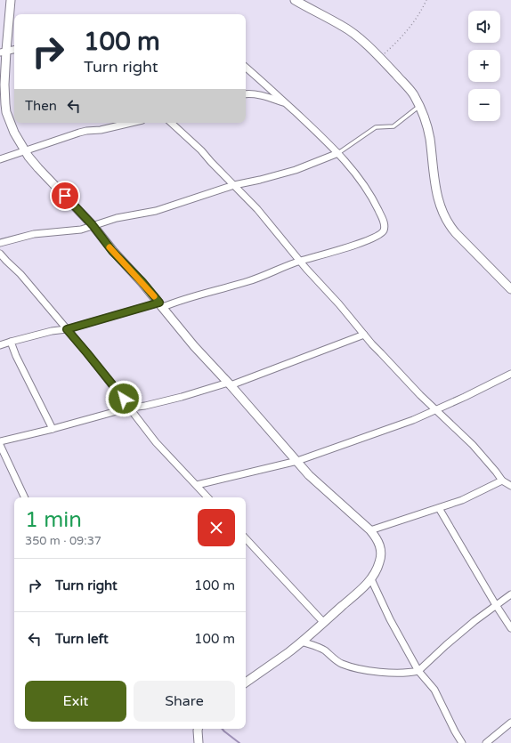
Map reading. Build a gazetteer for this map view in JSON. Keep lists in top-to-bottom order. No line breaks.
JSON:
{"page":{"map_buttons":["+","−"],"turn":["100 m","Turn right"],"then":"Then","heading":["1 min","350 m · 09:37"],"list":[{"name":"Turn right","value":"100 m"},{"name":"Turn left","value":"100 m"}],"buttons":["Exit","Share"]}}
